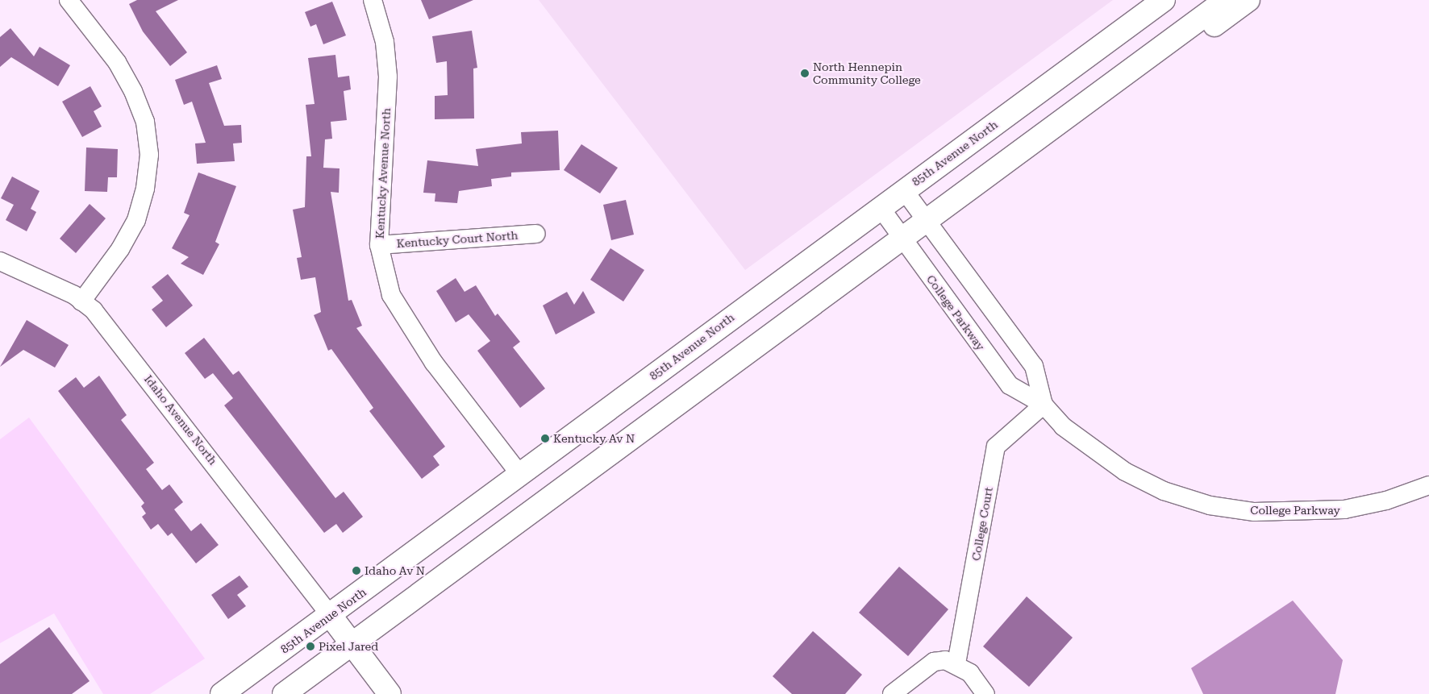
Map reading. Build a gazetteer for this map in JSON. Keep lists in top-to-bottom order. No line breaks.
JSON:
{"streets":{"main road":["85th Avenue North"],"street":["Kentucky Avenue North","Kentucky Court North","College Parkway","Idaho Avenue North","College Court"]},"crossings":[["85th Avenue North","Kentucky Avenue North"],["85th Avenue North","College Parkway"],["85th Avenue North","Idaho Avenue North"],["Kentucky Avenue North","Kentucky Court North"],["College Parkway","College Court"]],"places":["North Hennepin Community College","Kentucky Av N","Idaho Av N","Pixel Jared"]}
